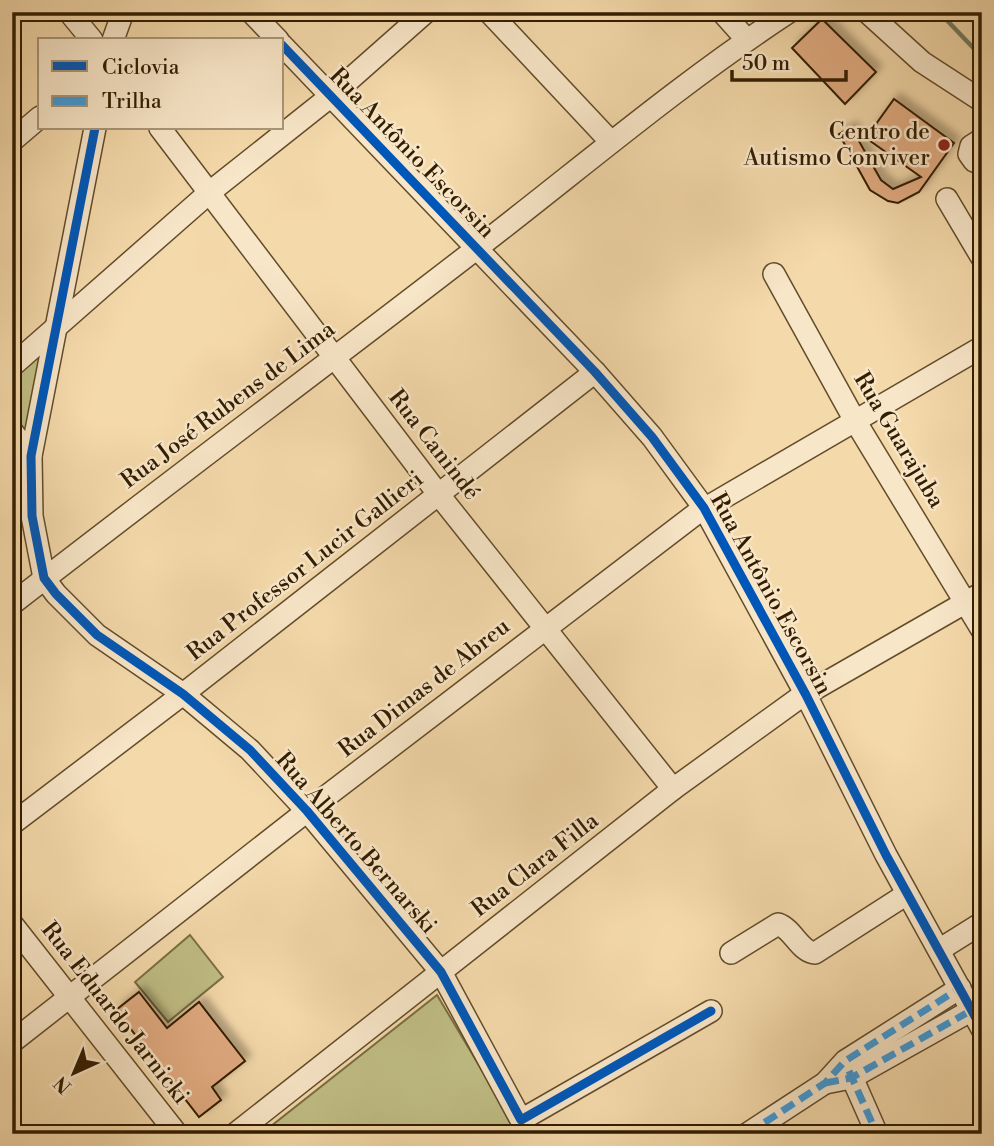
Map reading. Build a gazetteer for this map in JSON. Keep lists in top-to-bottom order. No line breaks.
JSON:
{"streets":{"street":["Rua Antônio Escorsin","Rua José Rubens de Lima","Rua Guarajuba","Rua Canindé","Rua Professor Lucir Gallieri","Rua Dimas de Abreu","Rua Alberto Bernarski","Rua Clara Filla","Rua Eduardo Jarnicki"]},"crossings":[["Rua Antônio Escorsin","Rua José Rubens de Lima"],["Rua Antônio Escorsin","Rua Professor Lucir Gallieri"],["Rua Antônio Escorsin","Rua Dimas de Abreu"],["Rua Antônio Escorsin","Rua Clara Filla"],["Rua José Rubens de Lima","Rua Canindé"],["Rua José Rubens de Lima","Rua Alberto Bernarski"],["Rua Guarajuba","Rua Dimas de Abreu"],["Rua Guarajuba","Rua Clara Filla"],["Rua Canindé","Rua Professor Lucir Gallieri"],["Rua Canindé","Rua Dimas de Abreu"],["Rua Canindé","Rua Clara Filla"],["Rua Professor Lucir Gallieri","Rua Alberto Bernarski"],["Rua Dimas de Abreu","Rua Alberto Bernarski"],["Rua Dimas de Abreu","Rua Eduardo Jarnicki"],["Rua Alberto Bernarski","Rua Clara Filla"]],"places":["Centro de Autismo Conviver"],"legend":["Ciclovia","Trilha"],"scale_bar":"50 m","north":"bottom left"}
